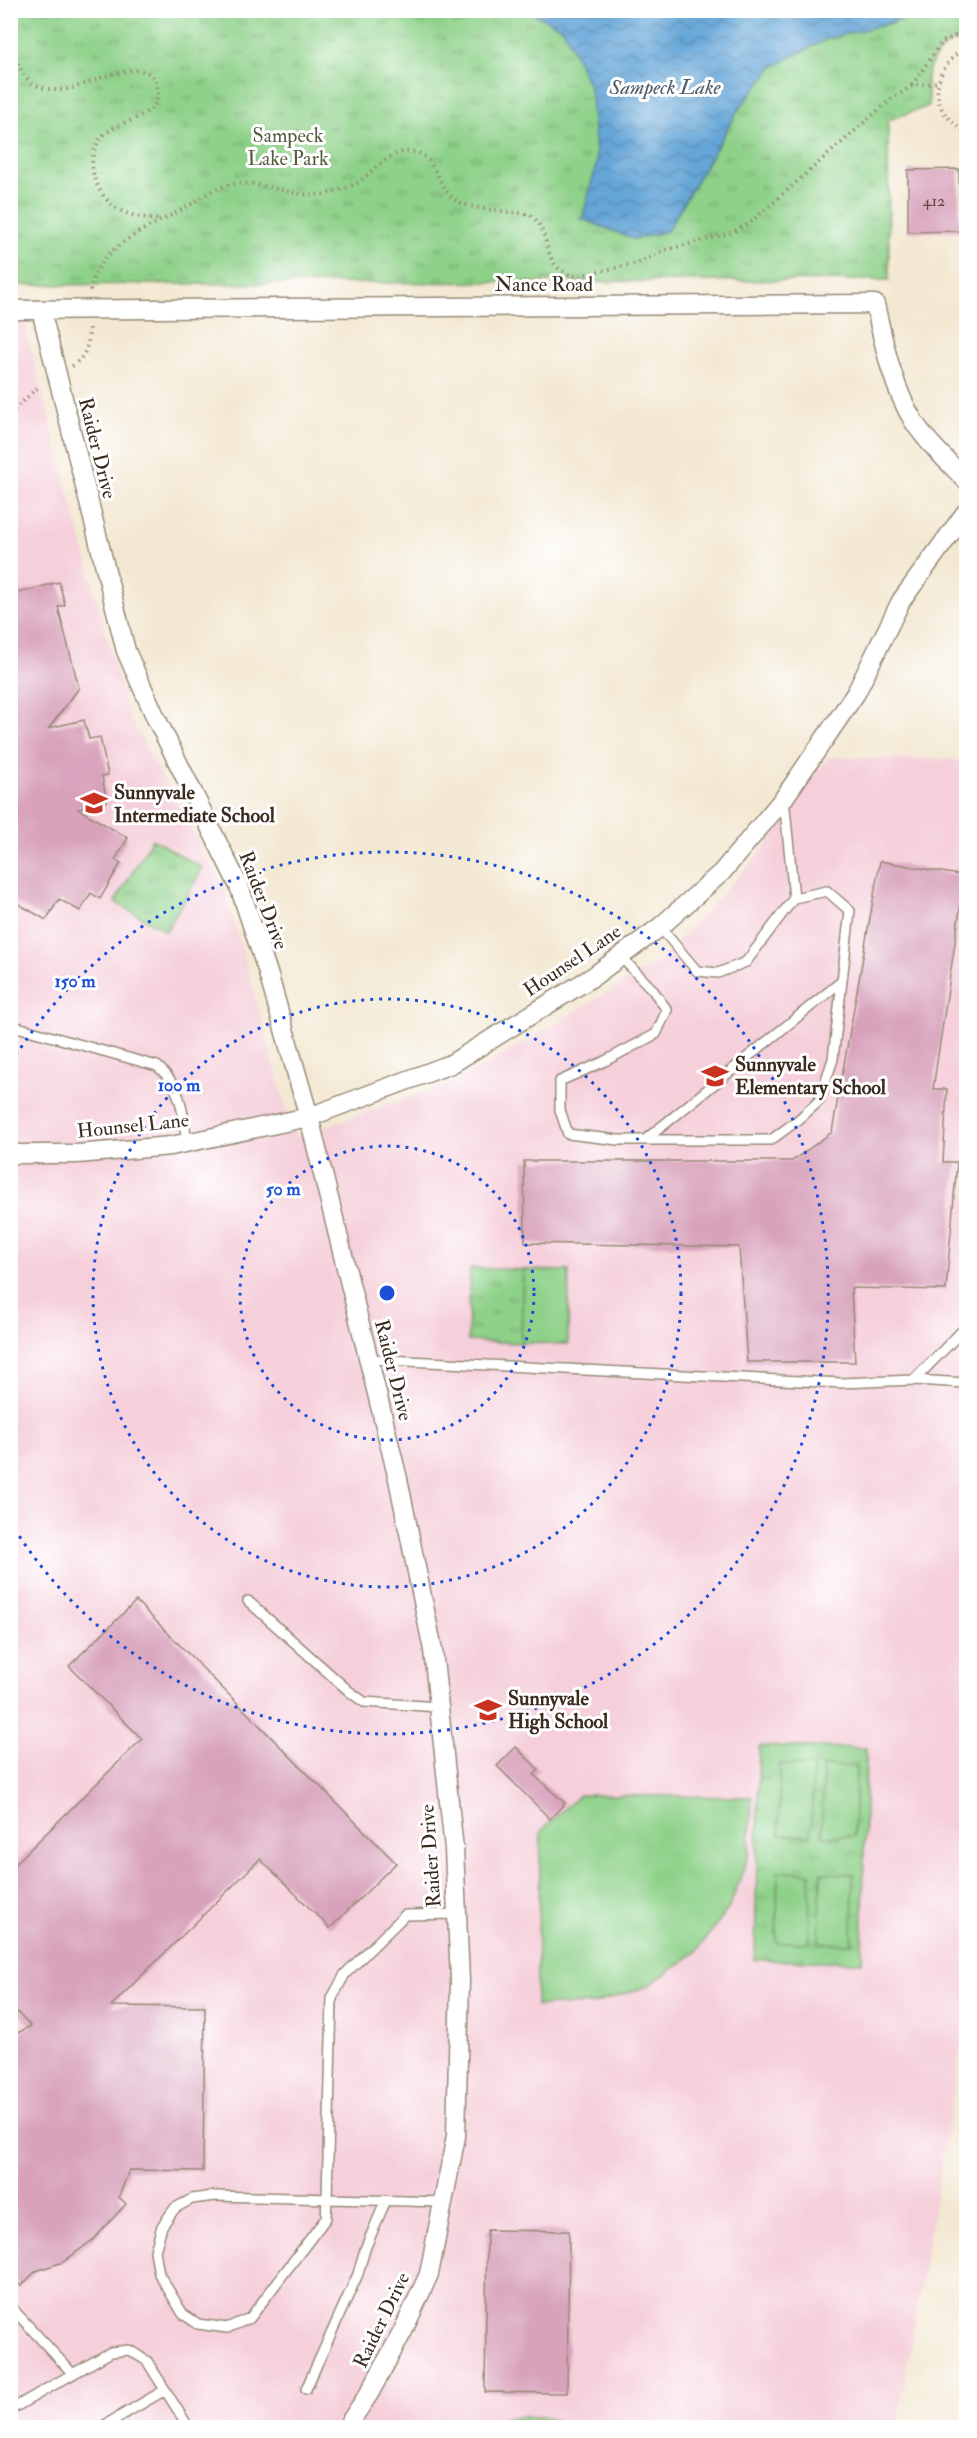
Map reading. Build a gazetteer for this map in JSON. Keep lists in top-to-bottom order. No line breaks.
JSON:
{"streets":{"street":["Nance Road","Raider Drive","Hounsel Lane"]},"crossings":[["Nance Road","Raider Drive"],["Raider Drive","Hounsel Lane"]],"water":["Sampeck Lake"],"parks":["Sampeck Lake Park"],"places":{"school or university":["Sunnyvale Intermediate School","Sunnyvale Elementary School","Sunnyvale High School"]},"house_numbers":["412"],"rings":["150 m","100 m","50 m"]}
